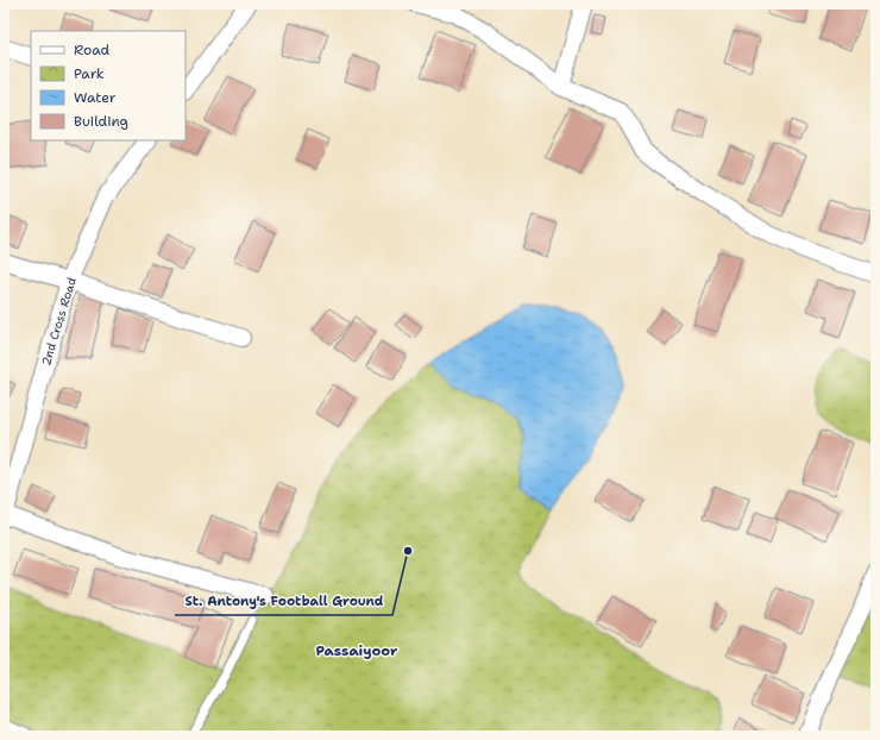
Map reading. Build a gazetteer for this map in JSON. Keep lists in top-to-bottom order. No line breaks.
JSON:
{"streets":{"street":["2nd Cross Road"]},"districts":["Passaiyoor"],"places":["St. Antony's Football Ground"],"legend":["Road","Park","Water","Building"]}
